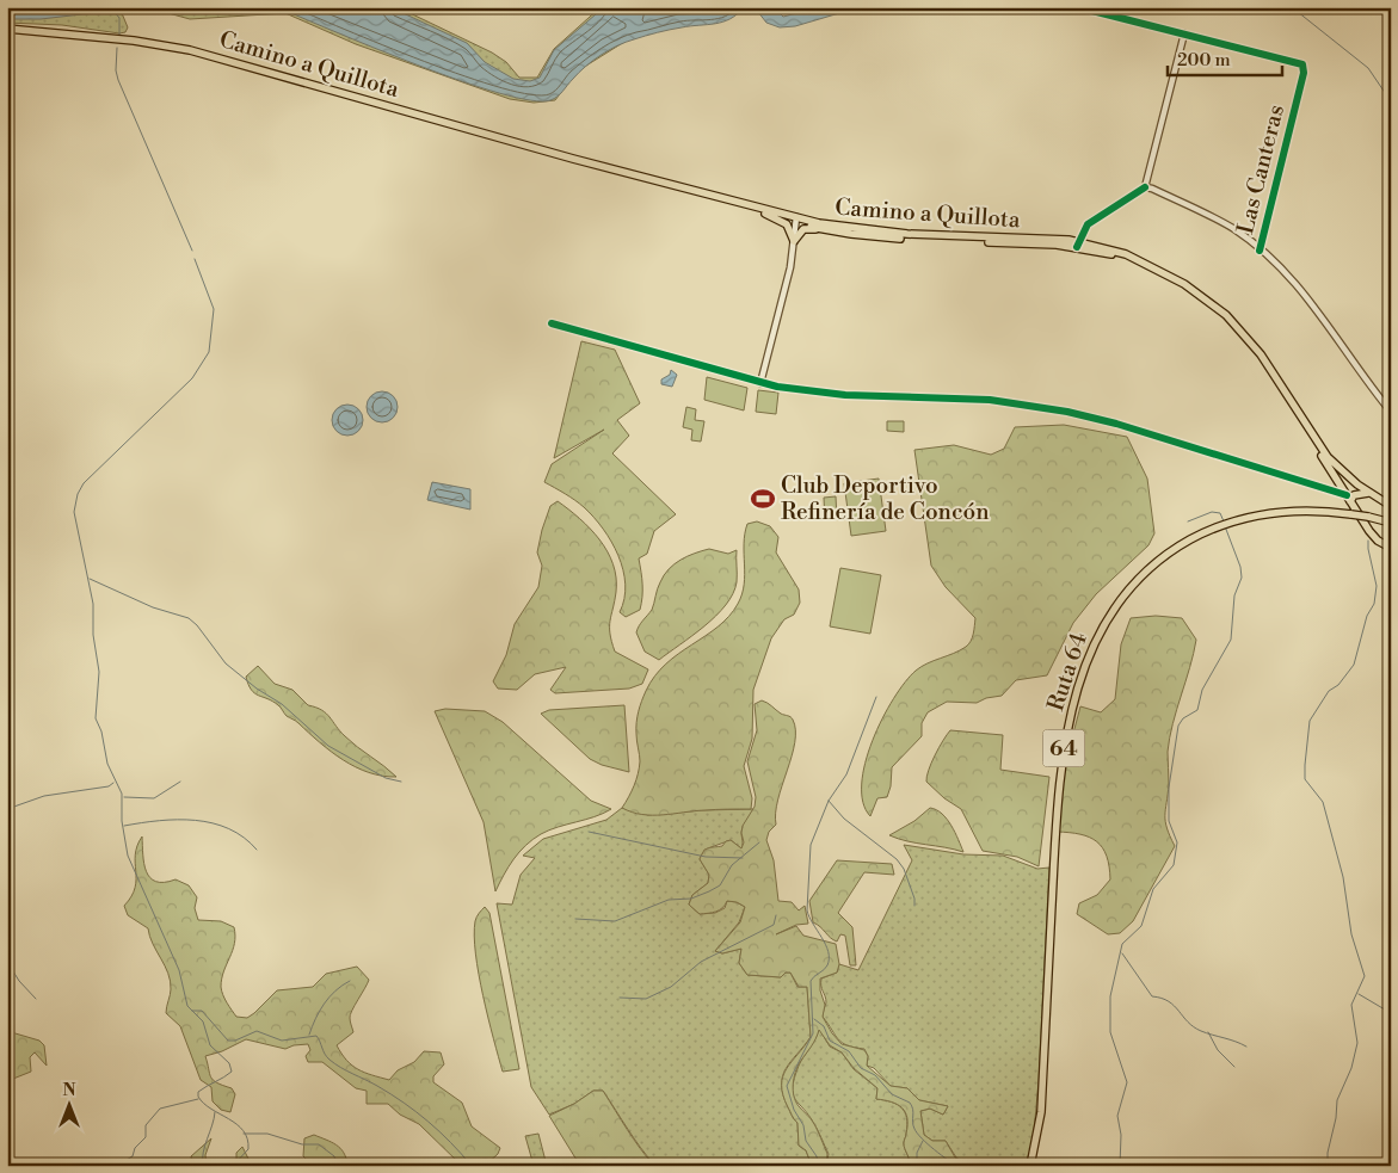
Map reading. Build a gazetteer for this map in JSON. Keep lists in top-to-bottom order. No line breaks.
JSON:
{"streets":{"main road":["Camino a Quillota","Ruta 64","64"],"street":["Las Canteras"]},"places":{"sports":["Club Deportivo Refinería de Concón"]},"scale_bar":"200 m","north":"top"}
